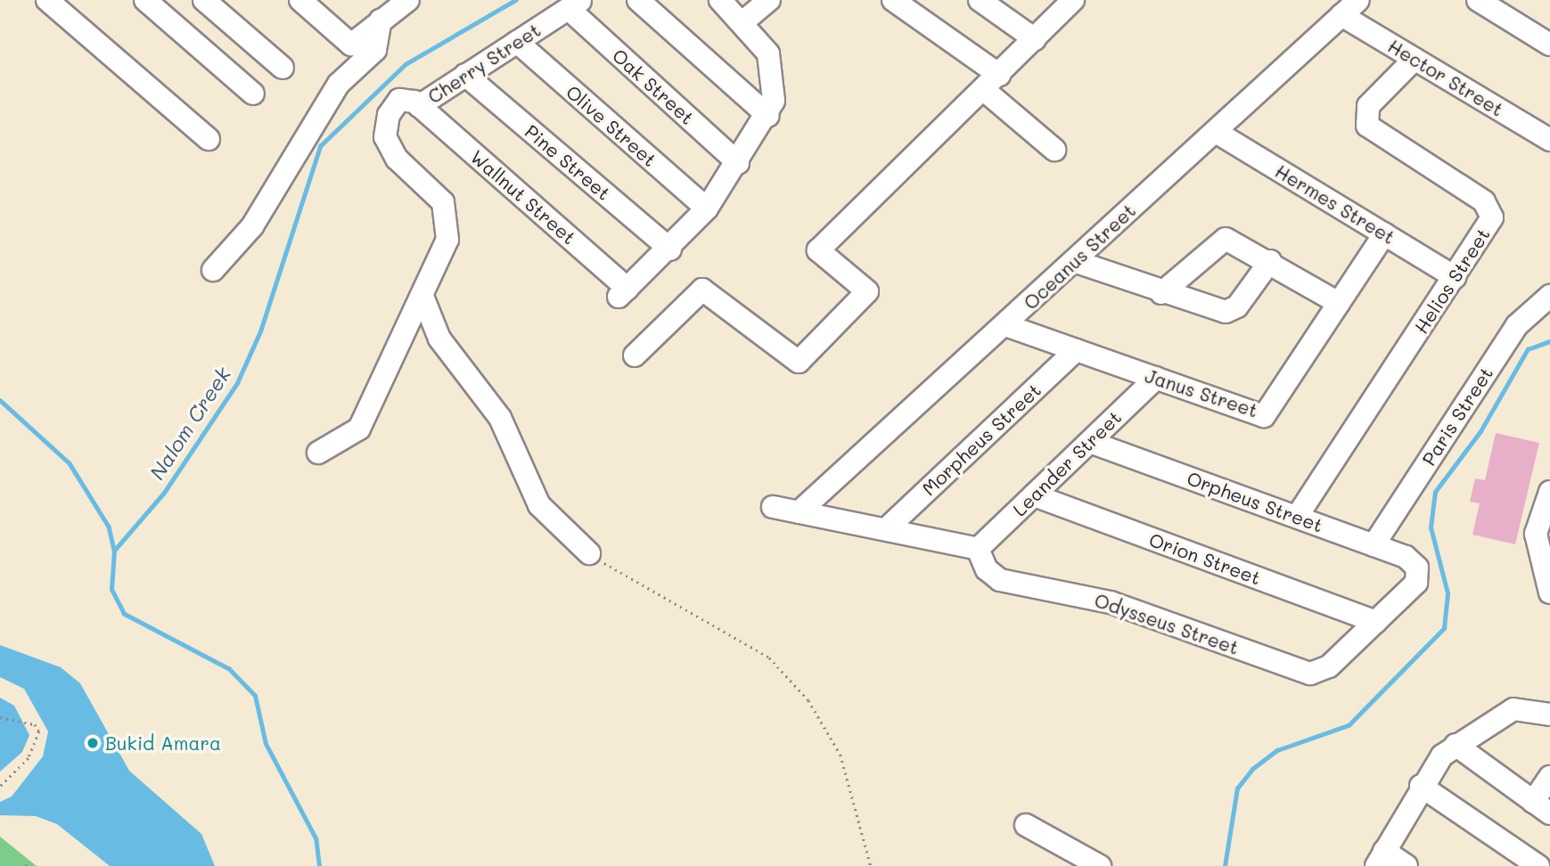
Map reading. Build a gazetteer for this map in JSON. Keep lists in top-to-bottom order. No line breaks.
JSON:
{"streets":{"street":["Cherry Street","Hector Street","Oak Street","Olive Street","Pine Street","Wallnut Street","Hermes Street","Oceanus Street","Helios Street","Janus Street","Paris Street","Morpheus Street","Leander Street","Orpheus Street","Orion Street","Odysseus Street"]},"crossings":[["Cherry Street","Oak Street"],["Cherry Street","Olive Street"],["Cherry Street","Pine Street"],["Cherry Street","Wallnut Street"],["Hector Street","Oceanus Street"],["Hector Street","Helios Street"],["Pine Street","Wallnut Street"],["Hermes Street","Oceanus Street"],["Hermes Street","Helios Street"],["Hermes Street","Janus Street"],["Oceanus Street","Janus Street"],["Helios Street","Orpheus Street"],["Janus Street","Morpheus Street"],["Janus Street","Leander Street"],["Paris Street","Orpheus Street"],["Leander Street","Orpheus Street"],["Leander Street","Orion Street"],["Leander Street","Odysseus Street"],["Orpheus Street","Orion Street"],["Orpheus Street","Odysseus Street"],["Orion Street","Odysseus Street"]],"water":["Nalom Creek"],"places":["Bukid Amara"]}
